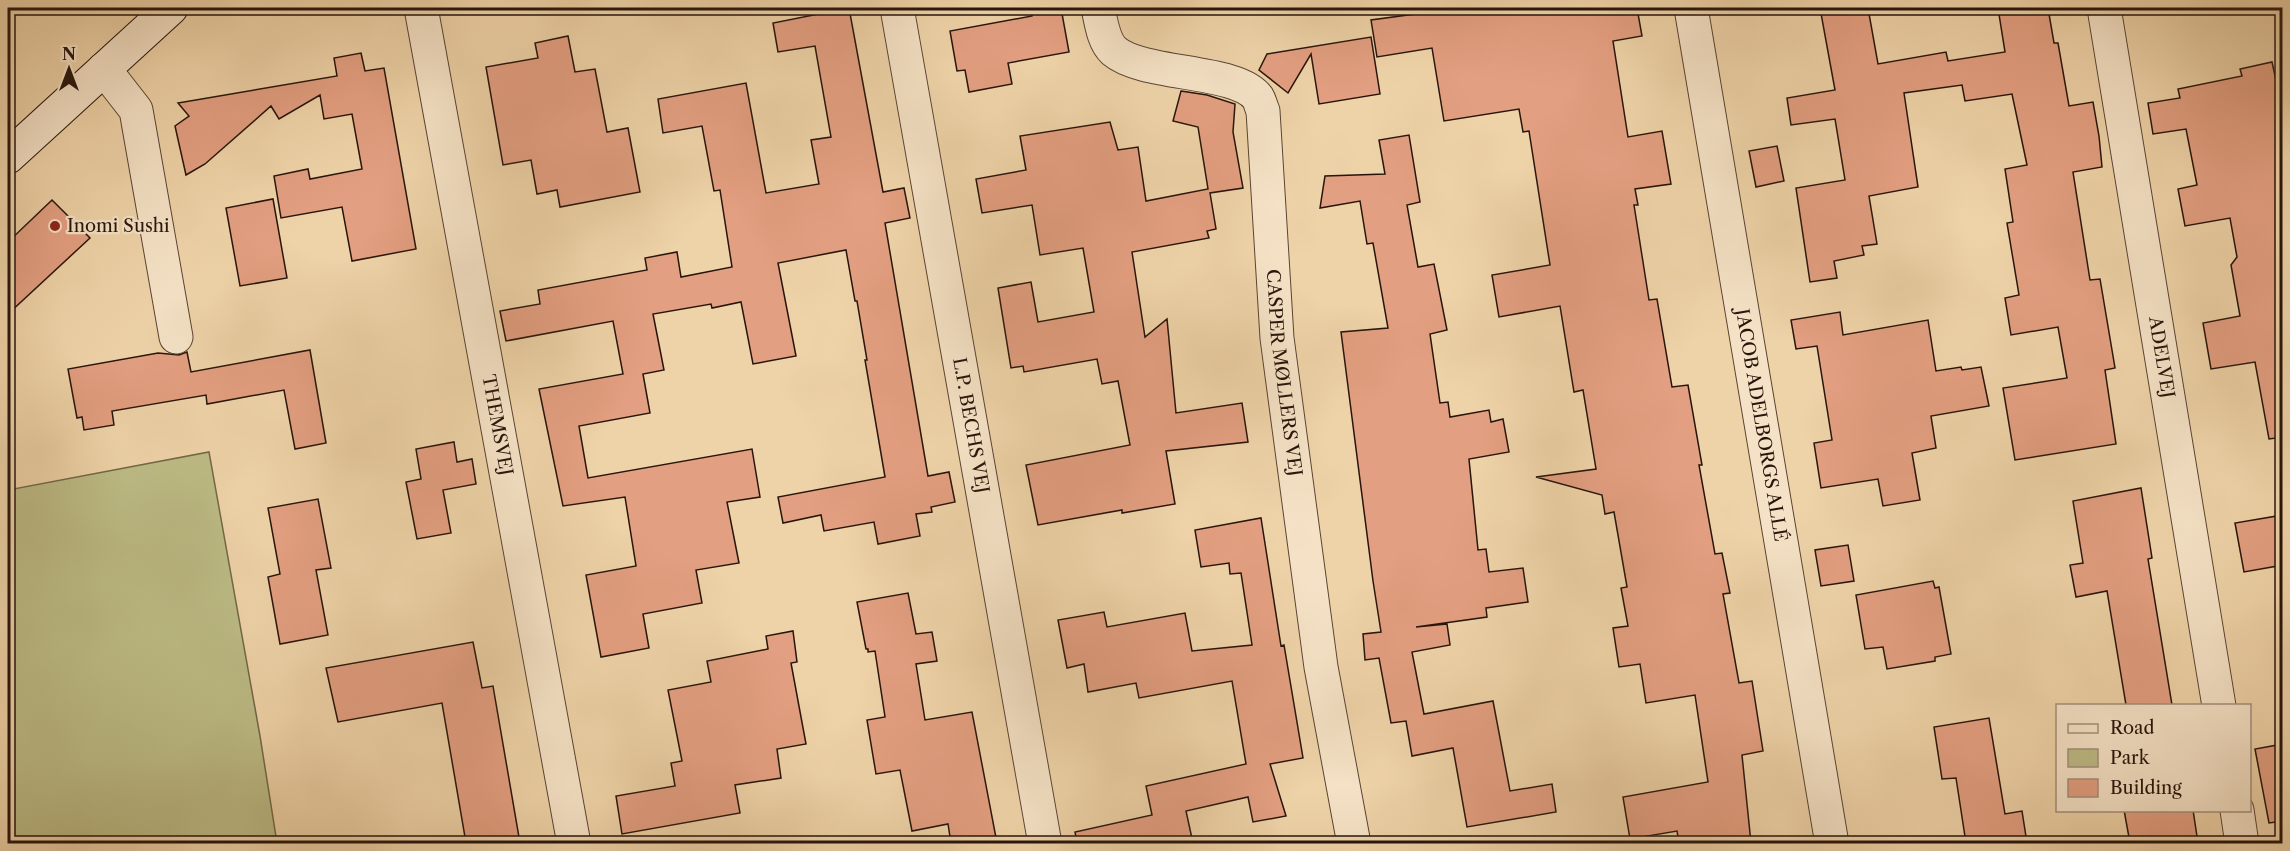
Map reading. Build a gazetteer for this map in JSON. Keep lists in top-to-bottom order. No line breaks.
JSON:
{"streets":{"street":["ADELVEJ","CASPER MØLLERS VEJ","THEMSVEJ","L.P. BECHS VEJ","JACOB ADELBORGS ALLÉ"]},"places":["Inomi Sushi"],"legend":["Road","Park","Building"],"north":"top"}
